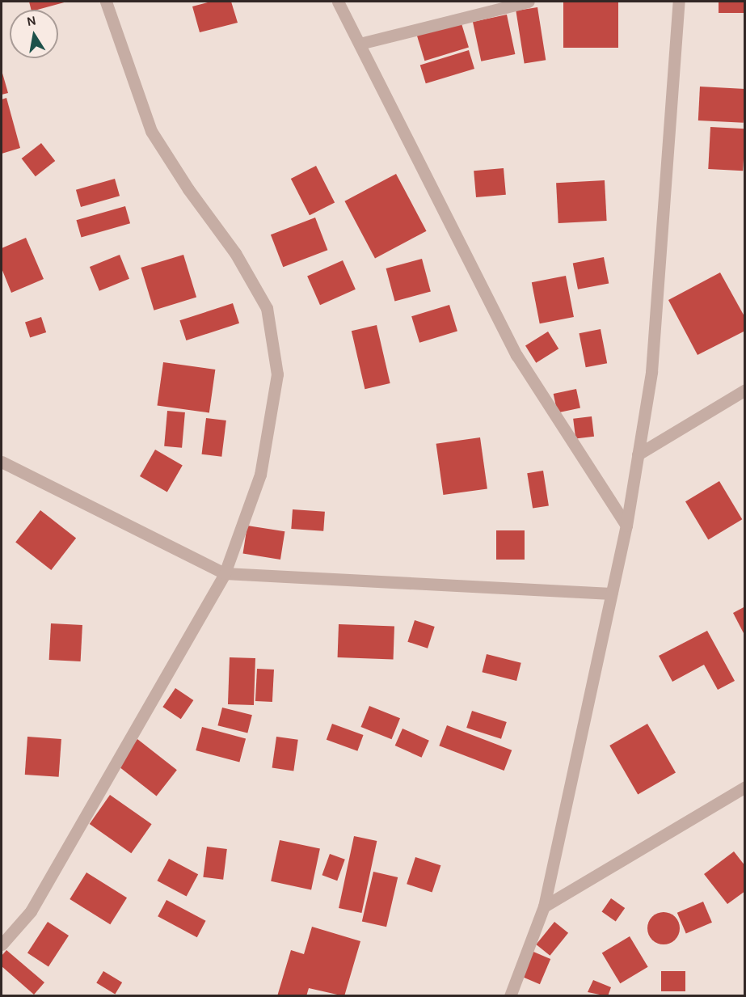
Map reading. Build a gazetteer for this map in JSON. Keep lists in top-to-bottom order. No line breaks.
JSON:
{"north":"top"}
